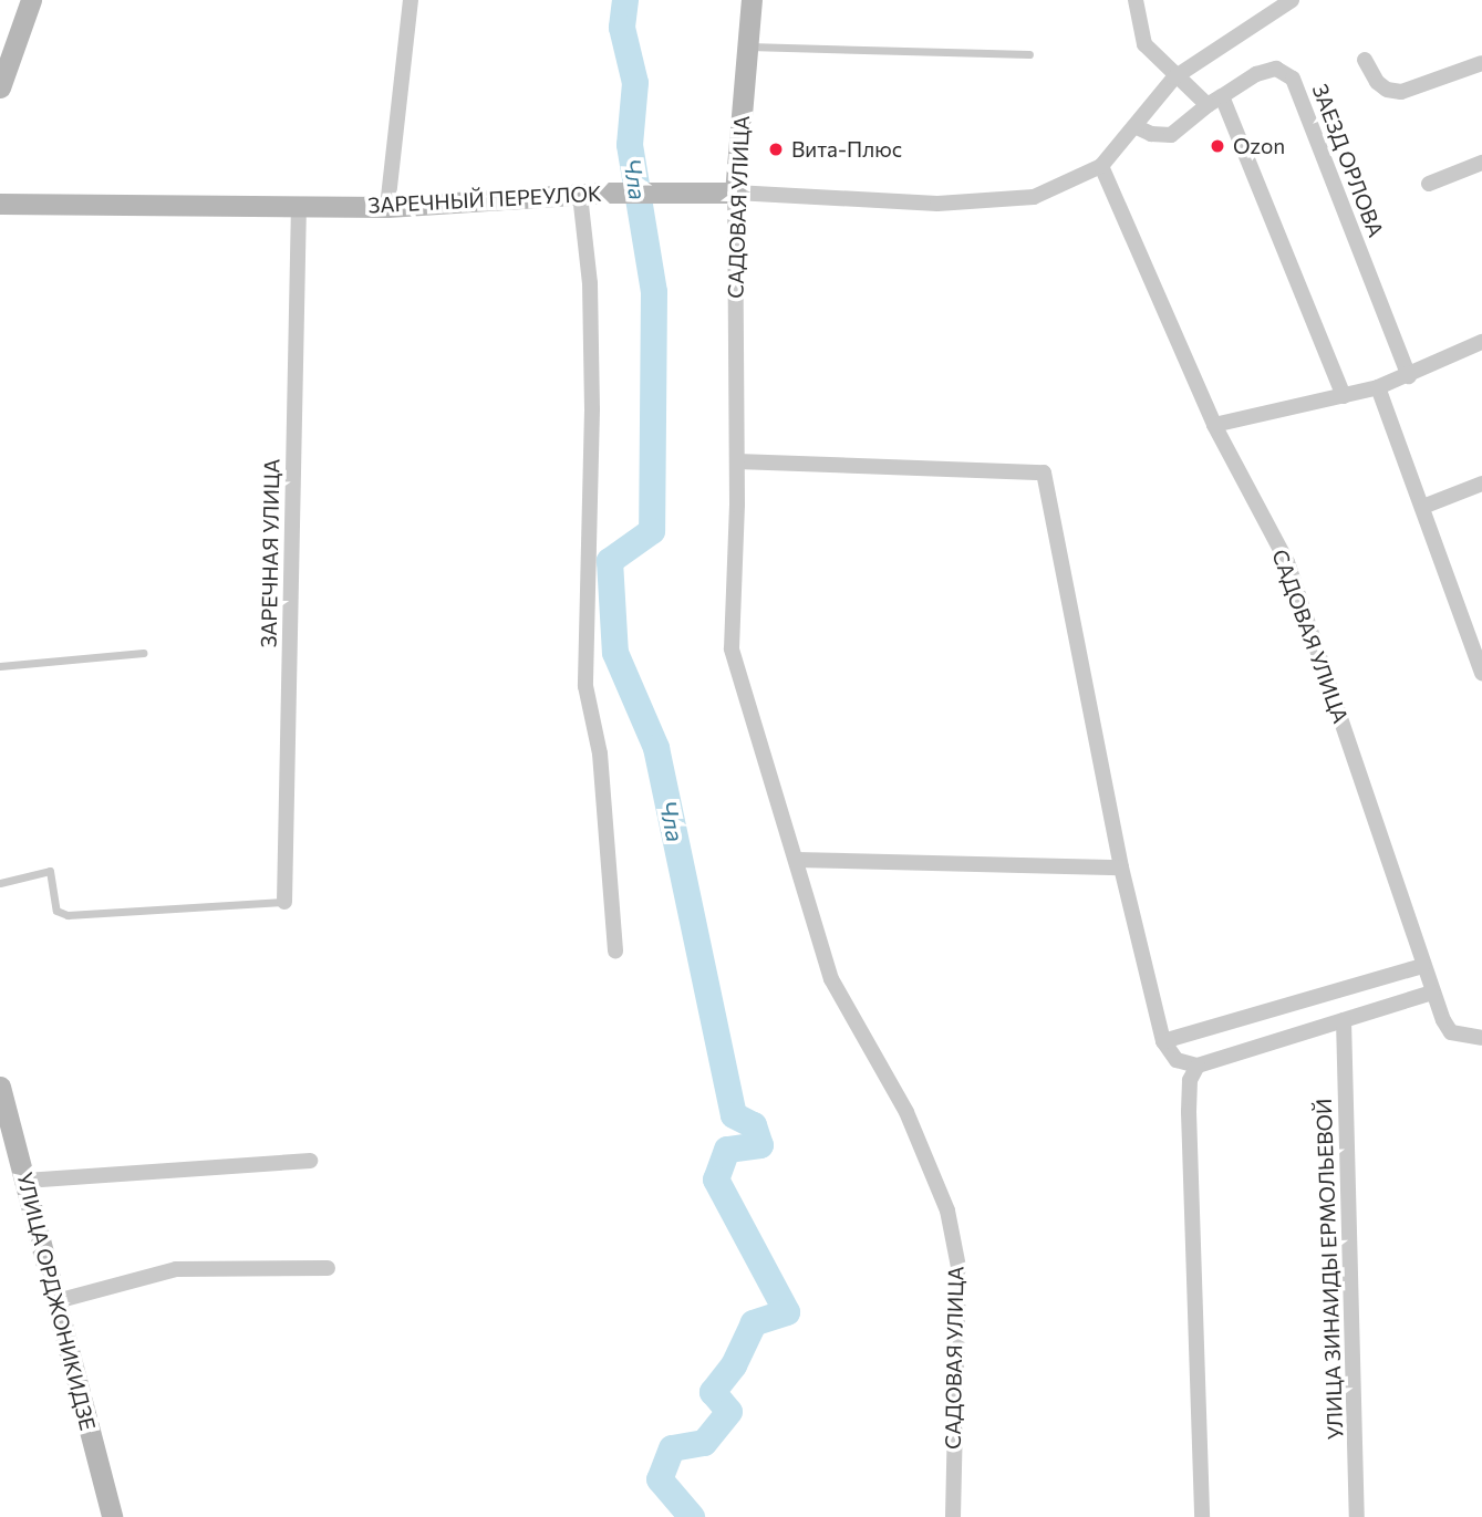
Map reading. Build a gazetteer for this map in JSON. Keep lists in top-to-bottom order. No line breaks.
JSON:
{"streets":{"street":["ЗАЕЗД ОРЛОВА","ЗАРЕЧНЫЙ ПЕРЕУЛОК","САДОВАЯ УЛИЦА","ЗАРЕЧНАЯ УЛИЦА","УЛИЦА ЗИНАИДЫ ЕРМОЛЬЕВОЙ","УЛИЦА ОРДЖОНИКИДЗЕ"]},"crossings":[["ЗАРЕЧНЫЙ ПЕРЕУЛОК","САДОВАЯ УЛИЦА"],["ЗАРЕЧНЫЙ ПЕРЕУЛОК","ЗАРЕЧНАЯ УЛИЦА"]],"water":["Чла"],"places":["Ozon","Вита-Плюс"]}
